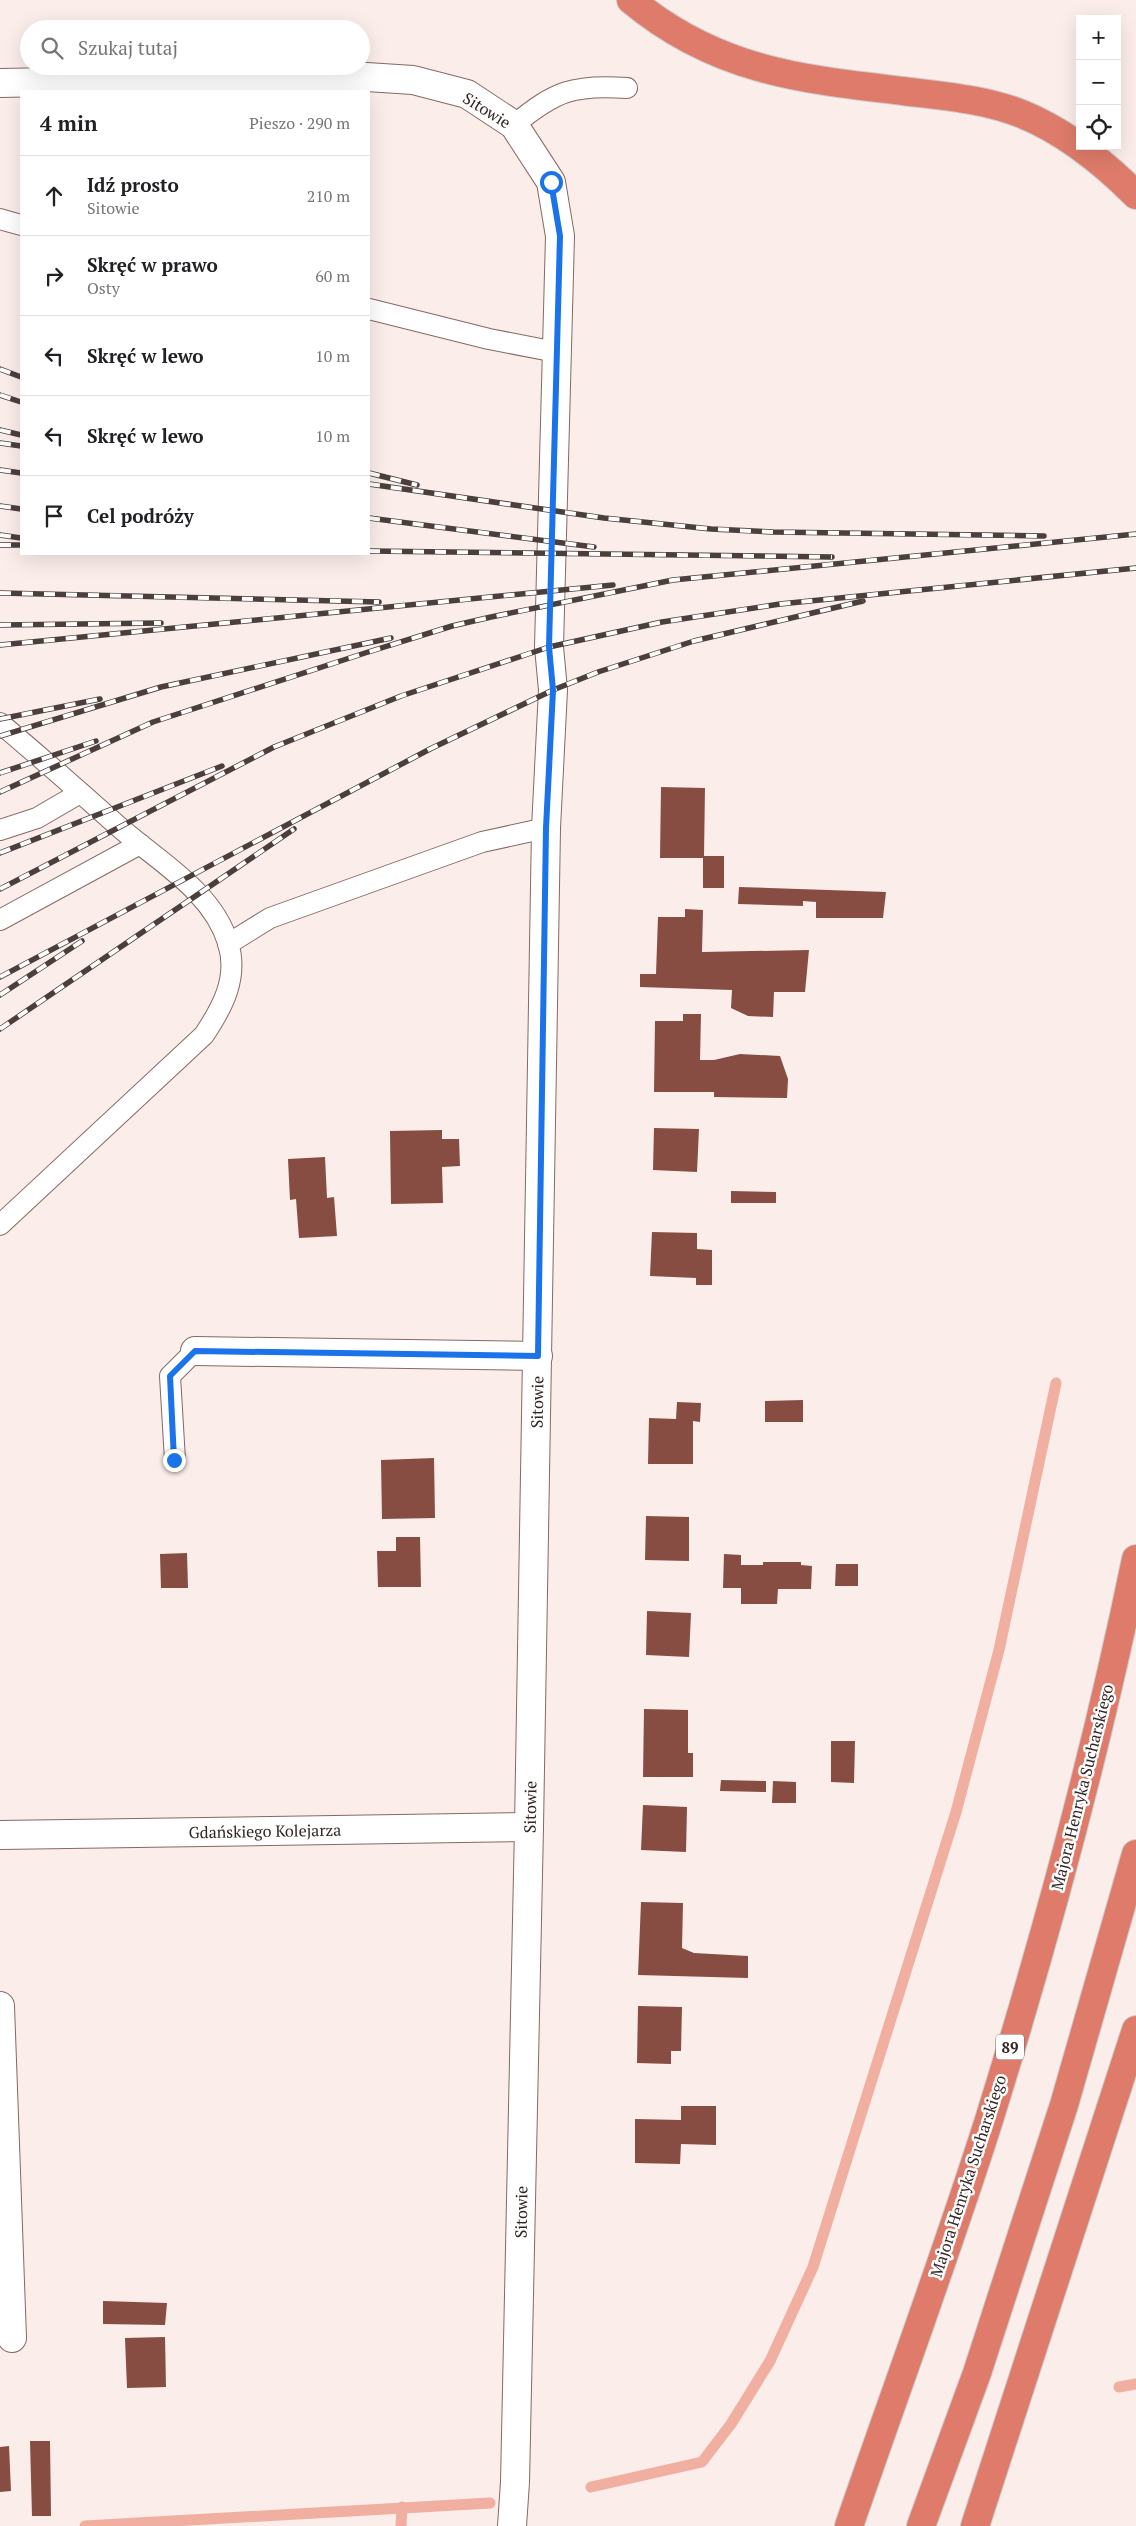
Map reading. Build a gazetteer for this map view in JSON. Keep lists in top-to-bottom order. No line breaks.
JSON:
{"streets":{"highway":["Majora Henryka Sucharskiego","89"],"street":["Sitowie","Gdańskiego Kolejarza"]},"crossings":[["Sitowie","Gdańskiego Kolejarza"]],"page":{"map_buttons":["+","−"],"search":"Szukaj tutaj","heading":["4 min","Pieszo · 290 m"],"list":[["Idź prosto","Sitowie","210 m"],["Skręć w prawo","Osty","60 m"],["Skręć w lewo","10 m"],["Skręć w lewo","10 m"],"Cel podróży"]}}
